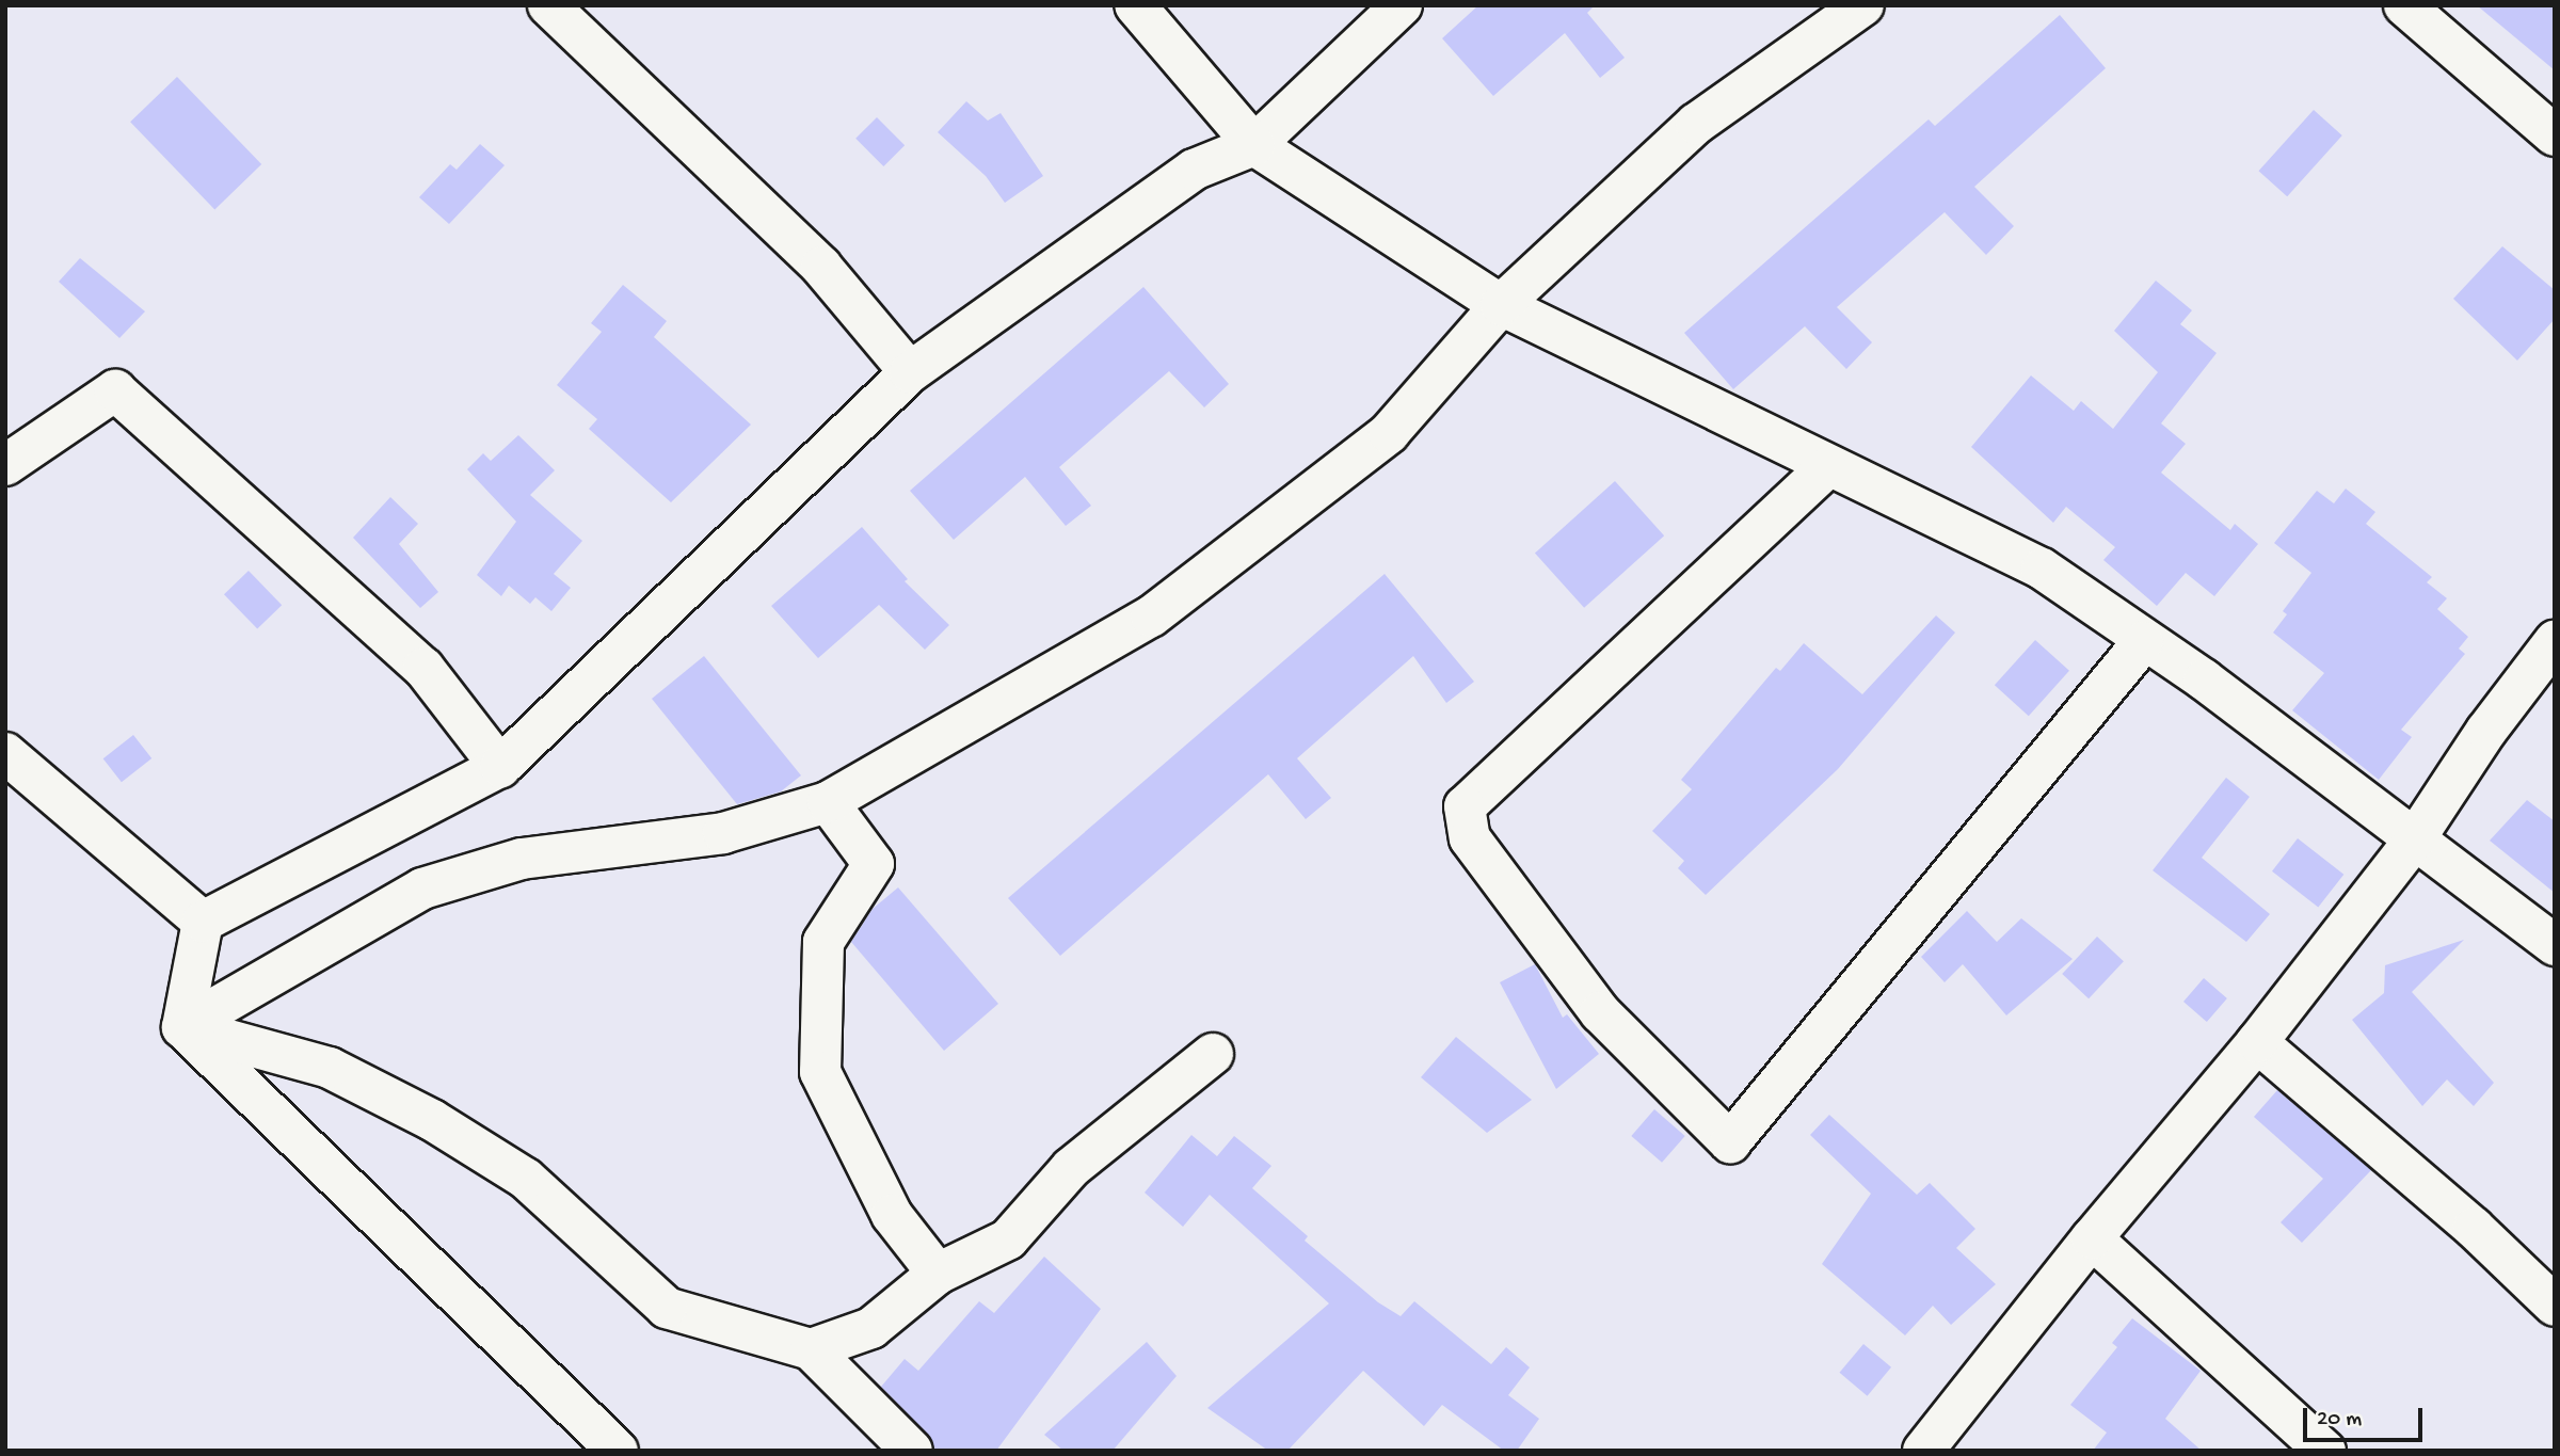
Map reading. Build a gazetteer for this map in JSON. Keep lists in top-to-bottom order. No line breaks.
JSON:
{"scale_bar":"20 m"}
